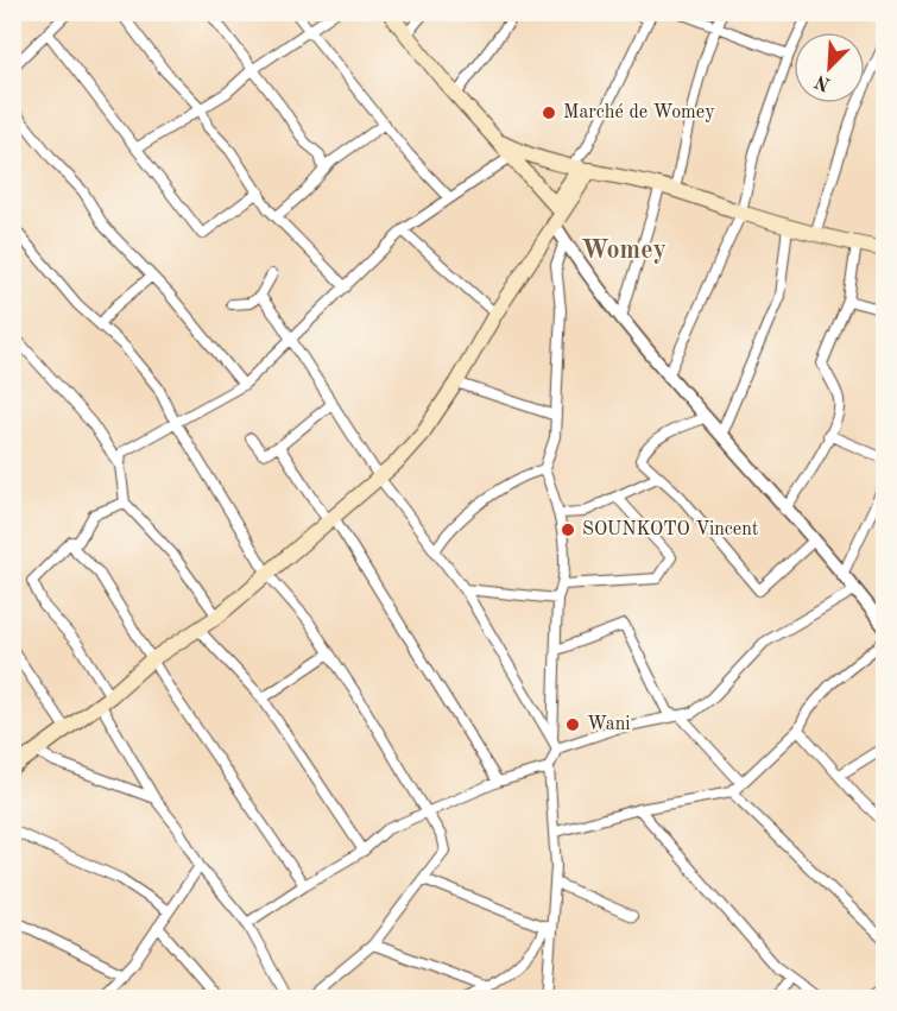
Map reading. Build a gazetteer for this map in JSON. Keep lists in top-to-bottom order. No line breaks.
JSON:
{"districts":["Womey"],"places":["Marché de Womey","SOUNKOTO Vincent","Wani"],"north":"bottom left"}
